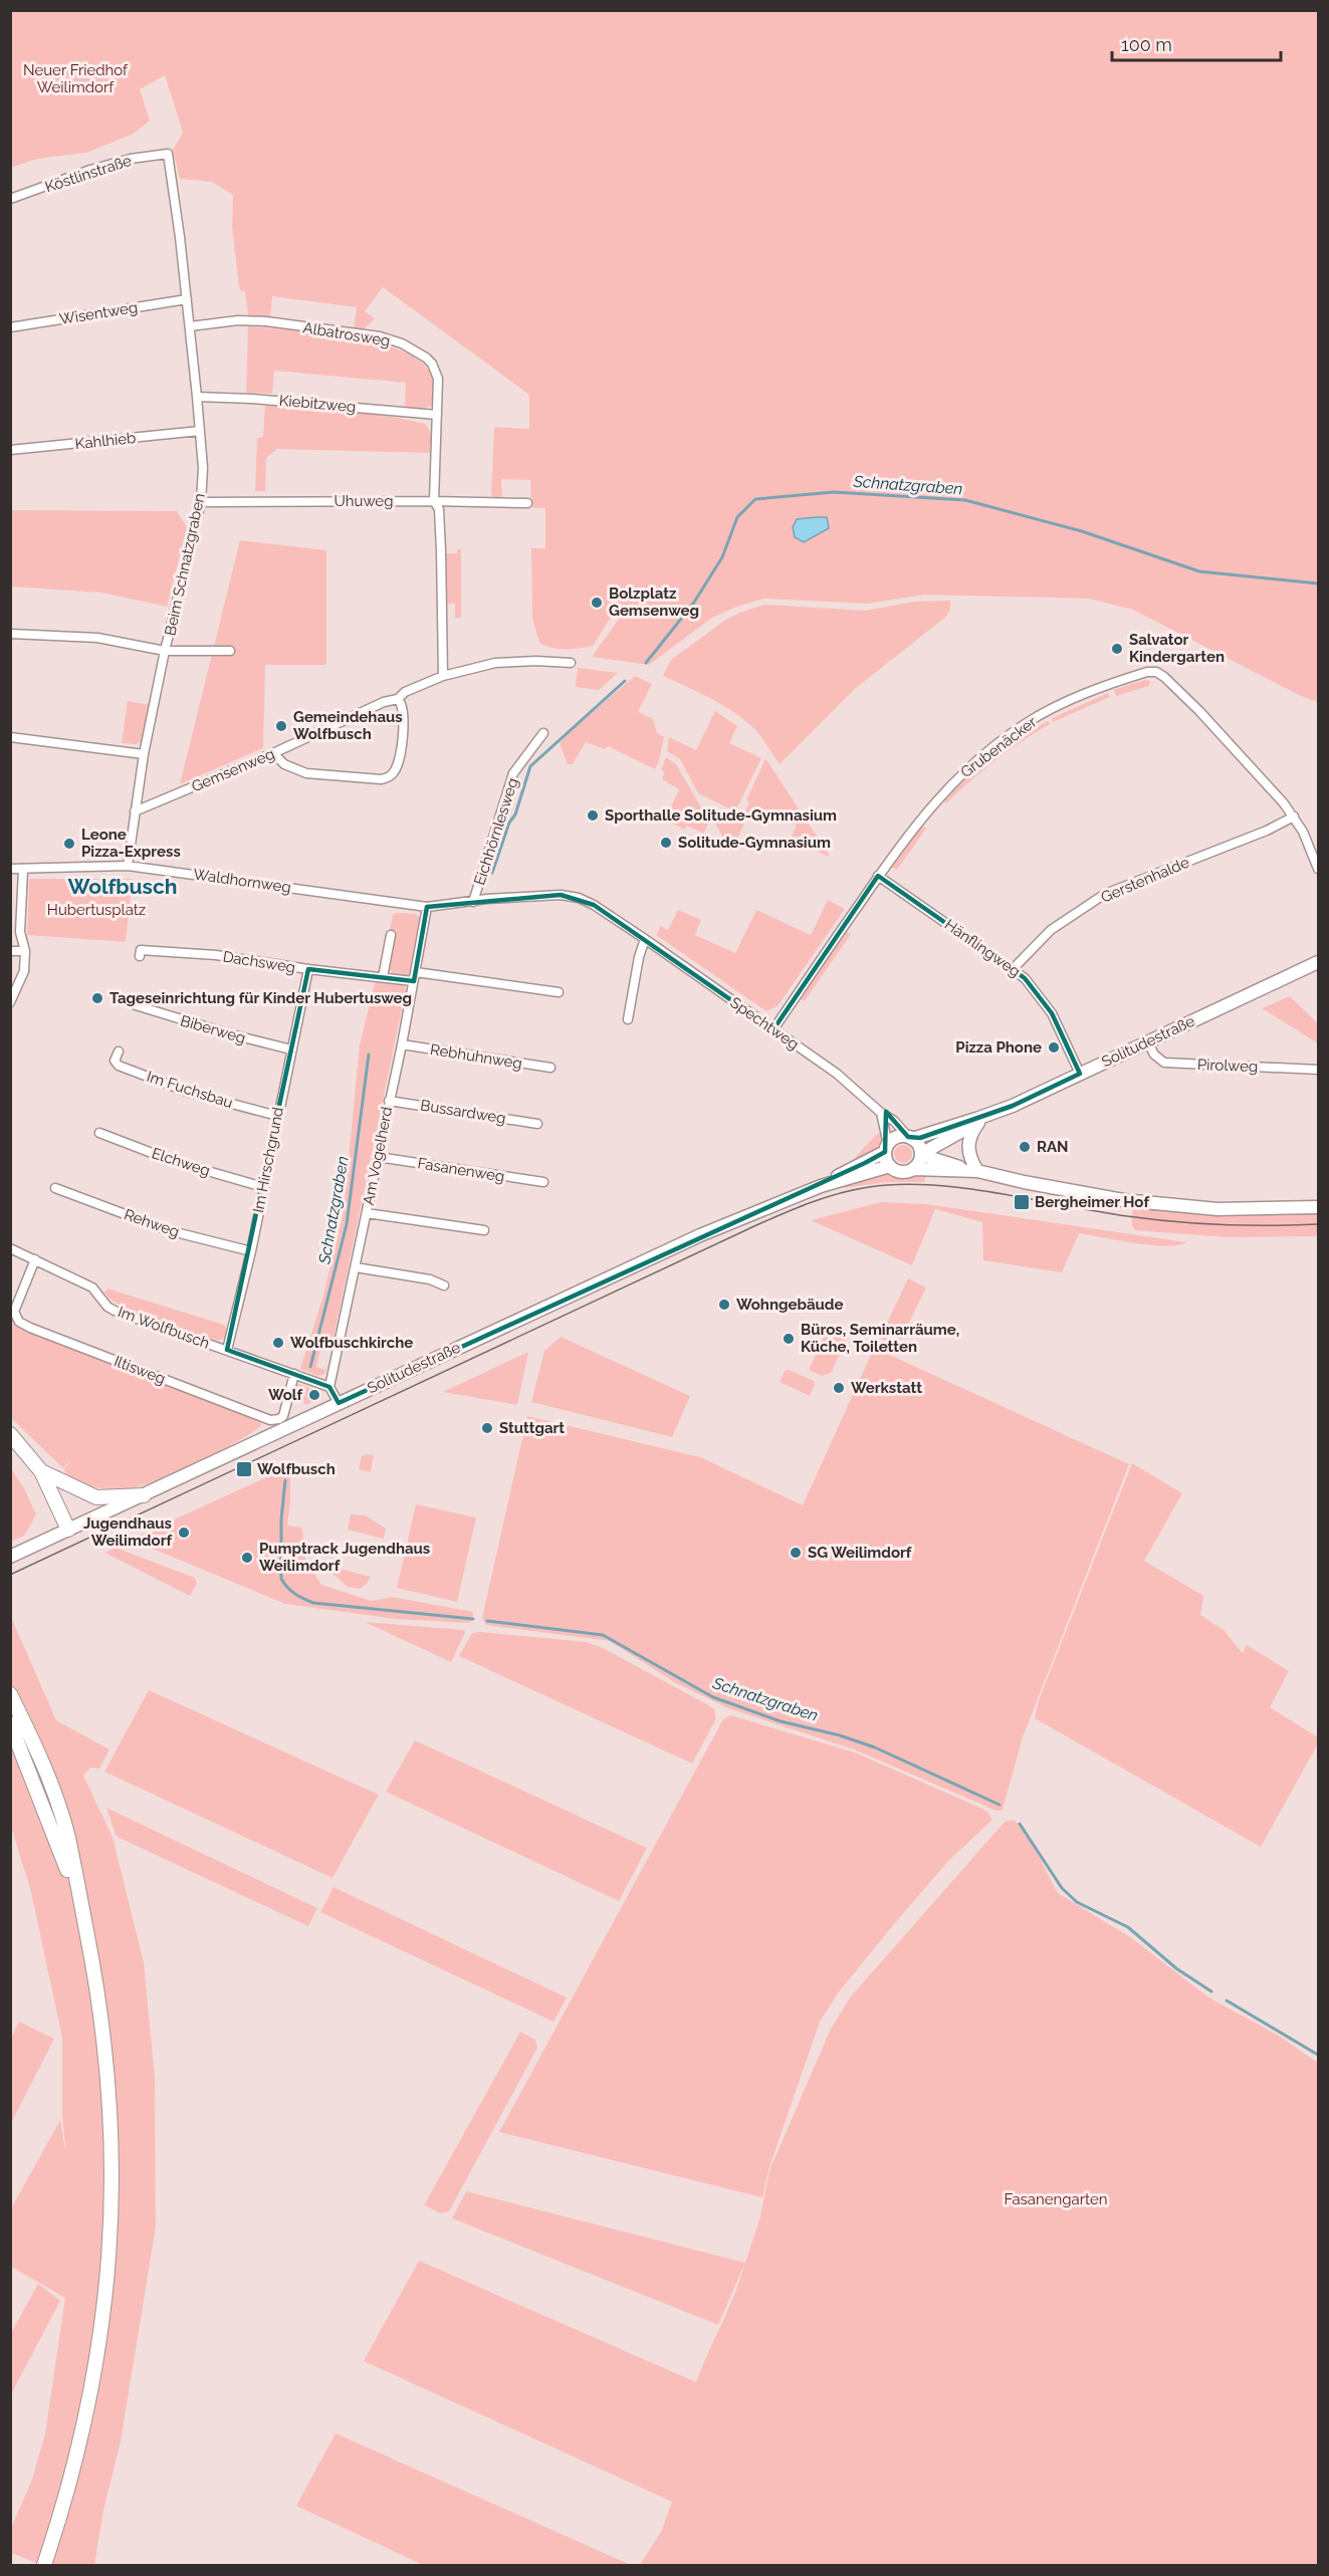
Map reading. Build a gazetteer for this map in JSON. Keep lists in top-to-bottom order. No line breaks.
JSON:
{"streets":{"main road":["Solitudestraße"],"street":["Köstlinstraße","Wisentweg","Albatrosweg","Kiebitzweg","Kahlhieb","Uhuweg","Beim Schnatzgraben","Grubenäcker","Gemsenweg","Eichhörnlesweg","Gerstenhalde","Waldhornweg","Hänflingweg","Dachsweg","Spechtweg","Biberweg","Rebhuhnweg","Pirolweg","Im Fuchsbau","Bussardweg","Am Vogelherd","Im Hirschgrund","Elchweg","Fasanenweg","Rehweg","Im Wolfbusch","Iltisweg"]},"crossings":[["Köstlinstraße","Beim Schnatzgraben"],["Wisentweg","Beim Schnatzgraben"],["Albatrosweg","Kiebitzweg"],["Albatrosweg","Uhuweg"],["Albatrosweg","Beim Schnatzgraben"],["Albatrosweg","Gemsenweg"],["Kiebitzweg","Beim Schnatzgraben"],["Kahlhieb","Beim Schnatzgraben"],["Uhuweg","Beim Schnatzgraben"],["Beim Schnatzgraben","Gemsenweg"],["Beim Schnatzgraben","Waldhornweg"],["Grubenäcker","Gerstenhalde"],["Grubenäcker","Hänflingweg"],["Grubenäcker","Spechtweg"],["Eichhörnlesweg","Waldhornweg"],["Eichhörnlesweg","Spechtweg"],["Gerstenhalde","Hänflingweg"],["Waldhornweg","Spechtweg"],["Waldhornweg","Am Vogelherd"],["Hänflingweg","Solitudestraße"],["Dachsweg","Am Vogelherd"],["Dachsweg","Im Hirschgrund"],["Spechtweg","Solitudestraße"],["Biberweg","Im Hirschgrund"],["Solitudestraße","Pirolweg"],["Rebhuhnweg","Am Vogelherd"],["Im Fuchsbau","Im Hirschgrund"],["Bussardweg","Am Vogelherd"],["Am Vogelherd","Fasanenweg"],["Am Vogelherd","Im Wolfbusch"],["Im Hirschgrund","Elchweg"],["Im Hirschgrund","Rehweg"],["Im Hirschgrund","Im Wolfbusch"],["Im Wolfbusch","Iltisweg"]],"districts":["Wolfbusch"],"water":["Schnatzgraben"],"parks":["Neuer Friedhof Weilimdorf","Hubertusplatz","Fasanengarten"],"places":{"other":["Bolzplatz Gemsenweg","Salvator Kindergarten","Gemeindehaus Wolfbusch","Sporthalle Solitude-Gymnasium","Solitude-Gymnasium","Leone Pizza-Express","Tageseinrichtung für Kinder Hubertusweg","Pizza Phone","RAN","Wohngebäude","Büros, Seminarräume, Küche, Toiletten","Wolfbuschkirche","Werkstatt","Wolf","Stuttgart","Jugendhaus Weilimdorf","SG Weilimdorf","Pumptrack Jugendhaus Weilimdorf"],"transit":["Bergheimer Hof","Wolfbusch"]},"scale_bar":"100 m"}
